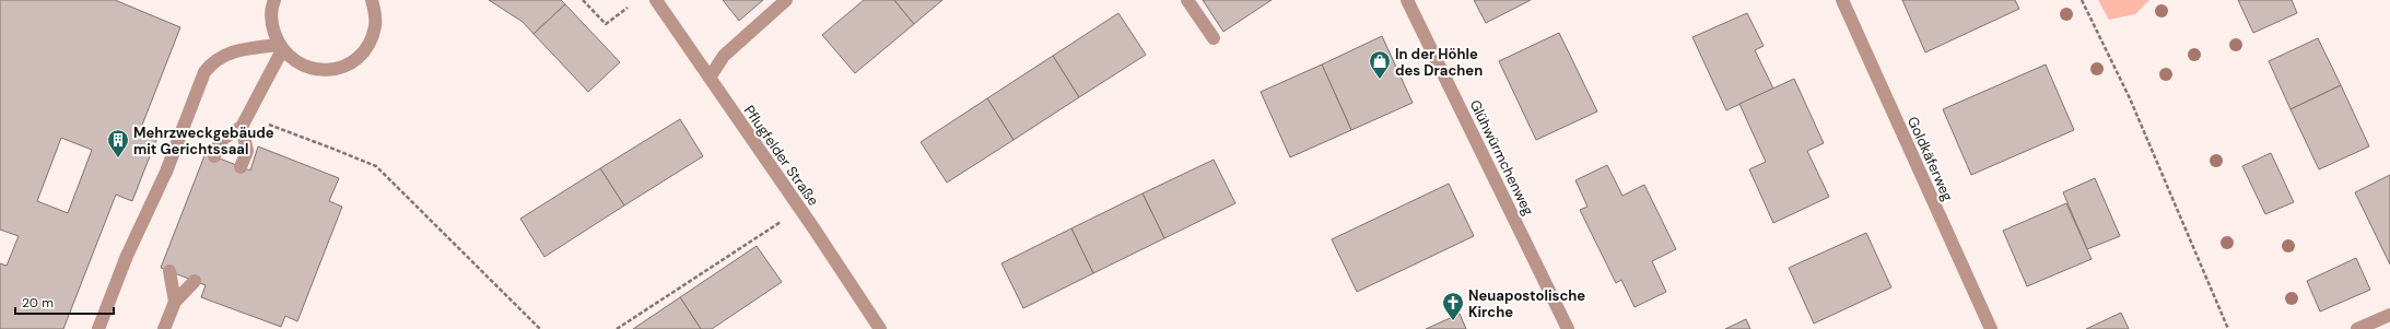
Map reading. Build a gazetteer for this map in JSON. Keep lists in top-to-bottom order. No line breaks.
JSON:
{"streets":{"street":["Pflugfelder Straße","Glühwürmchenweg","Goldkäferweg"]},"places":{"shop":["In der Höhle des Drachen"],"building":["Mehrzweckgebäude mit Gerichtssaal"],"church":["Neuapostolische Kirche"]},"scale_bar":"20 m"}
